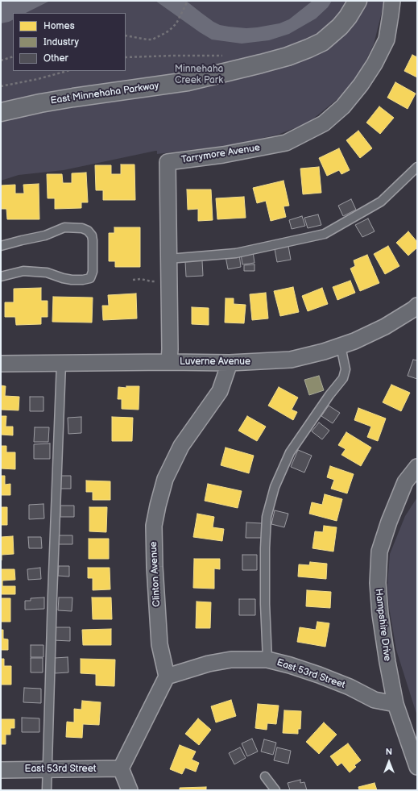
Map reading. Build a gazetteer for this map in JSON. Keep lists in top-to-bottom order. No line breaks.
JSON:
{"streets":{"street":["East Minnehaha Parkway","Tarrymore Avenue","Luverne Avenue","Clinton Avenue","Hampshire Drive","East 53rd Street"]},"crossings":[["Tarrymore Avenue","Luverne Avenue"],["Luverne Avenue","Clinton Avenue"],["Clinton Avenue","East 53rd Street"],["Hampshire Drive","East 53rd Street"]],"parks":["Minnehaha Creek Park"],"legend":["Homes","Industry","Other"],"north":"top"}
